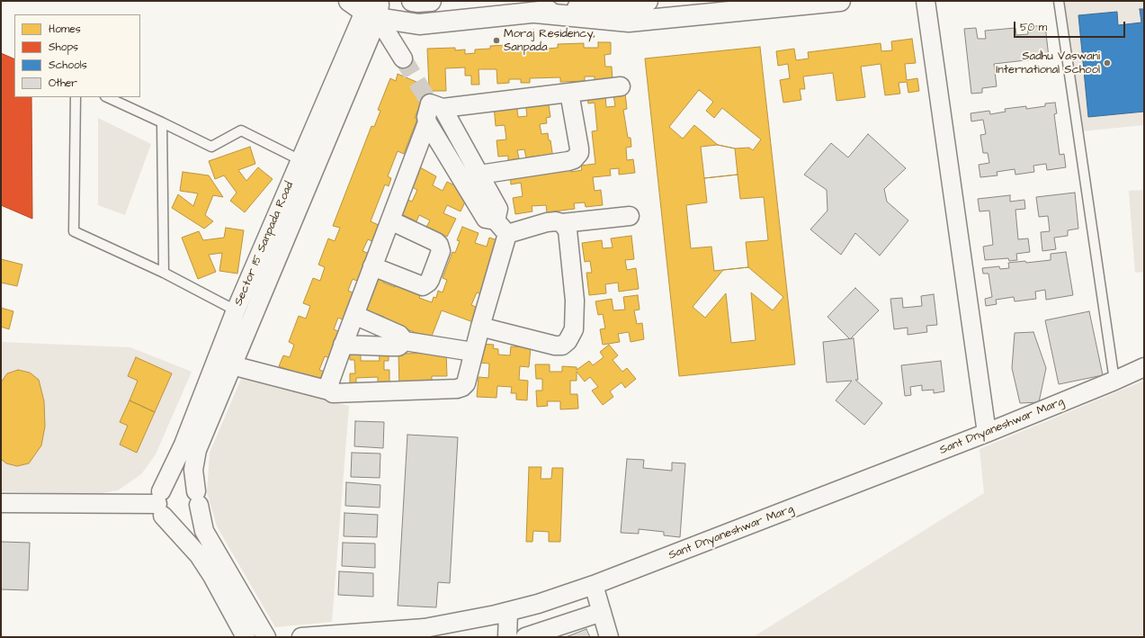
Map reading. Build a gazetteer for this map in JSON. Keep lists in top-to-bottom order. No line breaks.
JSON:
{"streets":{"street":["Sector 15 Sanpada Road","Sant Dnyaneshwar Marg"]},"places":["Moraj Residency, Sanpada","Sadhu Vaswani International School"],"legend":["Homes","Shops","Schools","Other"],"scale_bar":"50 m"}
